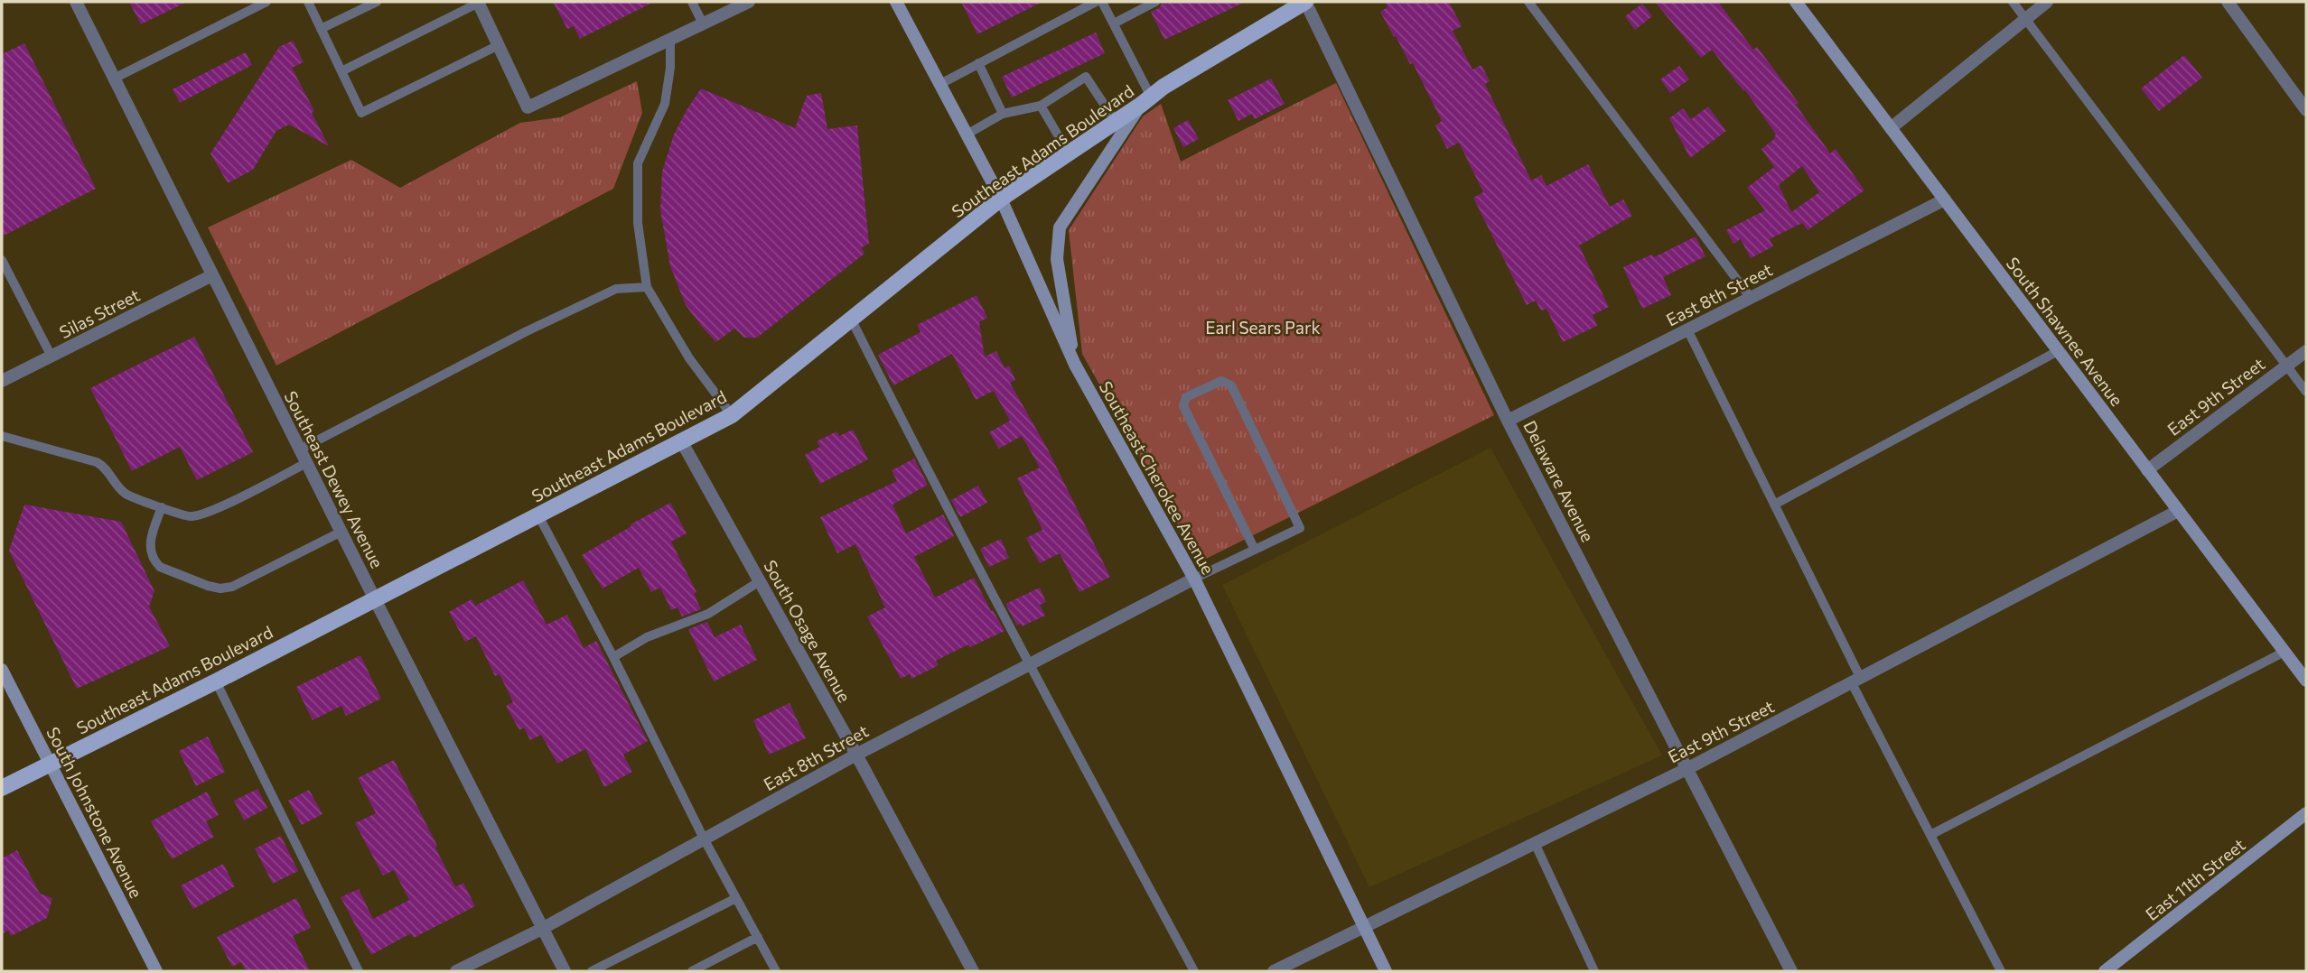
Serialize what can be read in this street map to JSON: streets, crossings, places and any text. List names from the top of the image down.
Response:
{
  "streets": {
    "main road": ["Southeast Adams Boulevard"],
    "street": [
      "East 8th Street",
      "Silas Street",
      "South Shawnee Avenue",
      "East 9th Street",
      "Southeast Cherokee Avenue",
      "Southeast Dewey Avenue",
      "Delaware Avenue",
      "South Osage Avenue",
      "South Johnstone Avenue",
      "East 11th Street"
    ]
  },
  "crossings": [
    ["Southeast Adams Boulevard", "Southeast Cherokee Avenue"],
    ["Southeast Adams Boulevard", "Southeast Dewey Avenue"],
    ["Southeast Adams Boulevard", "Delaware Avenue"],
    ["Southeast Adams Boulevard", "South Osage Avenue"],
    ["Southeast Adams Boulevard", "South Johnstone Avenue"],
    ["East 8th Street", "South Shawnee Avenue"],
    ["East 8th Street", "Southeast Cherokee Avenue"],
    ["East 8th Street", "Southeast Dewey Avenue"],
    ["East 8th Street", "Delaware Avenue"],
    ["East 8th Street", "South Osage Avenue"],
    ["Silas Street", "Southeast Dewey Avenue"],
    ["South Shawnee Avenue", "East 9th Street"],
    ["East 9th Street", "Southeast Cherokee Avenue"],
    ["East 9th Street", "Delaware Avenue"]
  ],
  "parks": ["Earl Sears Park"]
}
